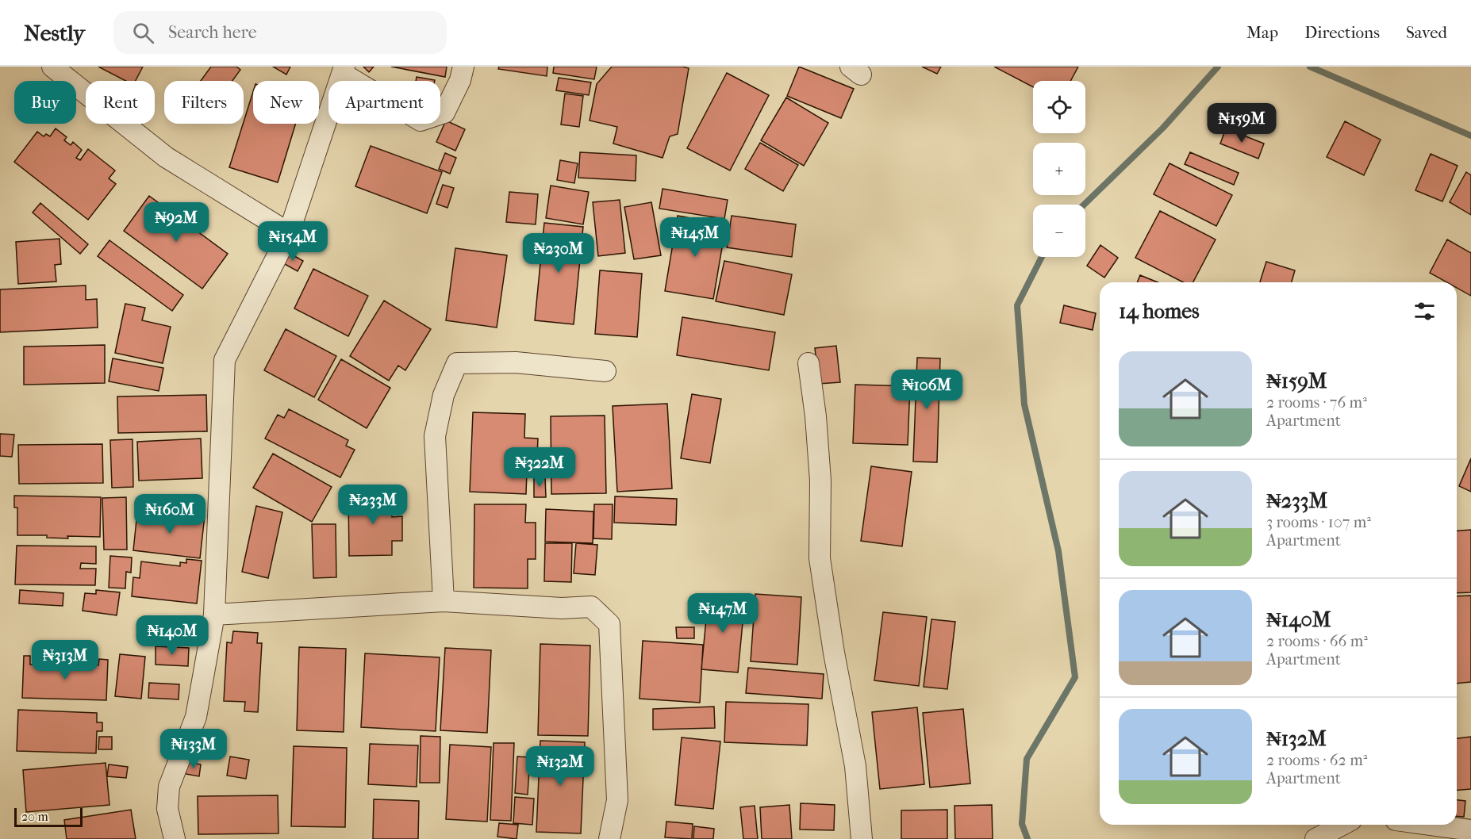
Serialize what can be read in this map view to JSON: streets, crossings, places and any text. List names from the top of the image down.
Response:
{
  "scale_bar": "20 m",
  "page": {
    "header": "Nestly",
    "search": "Search here",
    "nav": ["Map", "Directions", "Saved"],
    "map_buttons": ["+", "−"],
    "chip": [
      "Buy",
      "Rent",
      "Filters",
      "New",
      "Apartment"
    ],
    "price": [
      "₦159M",
      "₦92M",
      "₦145M",
      "₦154M",
      "₦230M",
      "₦106M",
      "₦322M",
      "₦233M",
      "₦160M",
      "₦147M",
      "₦140M",
      "₦313M",
      "₦133M",
      "₦132M"
    ],
    "heading": "14 homes",
    "list": [
      {
        "name": "₦159M",
        "note": "2 rooms · 76 m² · Apartment"
      },
      {
        "name": "₦233M",
        "note": "3 rooms · 107 m² · Apartment"
      },
      {
        "name": "₦140M",
        "note": "2 rooms · 66 m² · Apartment"
      },
      {
        "name": "₦132M",
        "note": "2 rooms · 62 m² · Apartment"
      }
    ],
    "scale": "20 m"
  }
}
